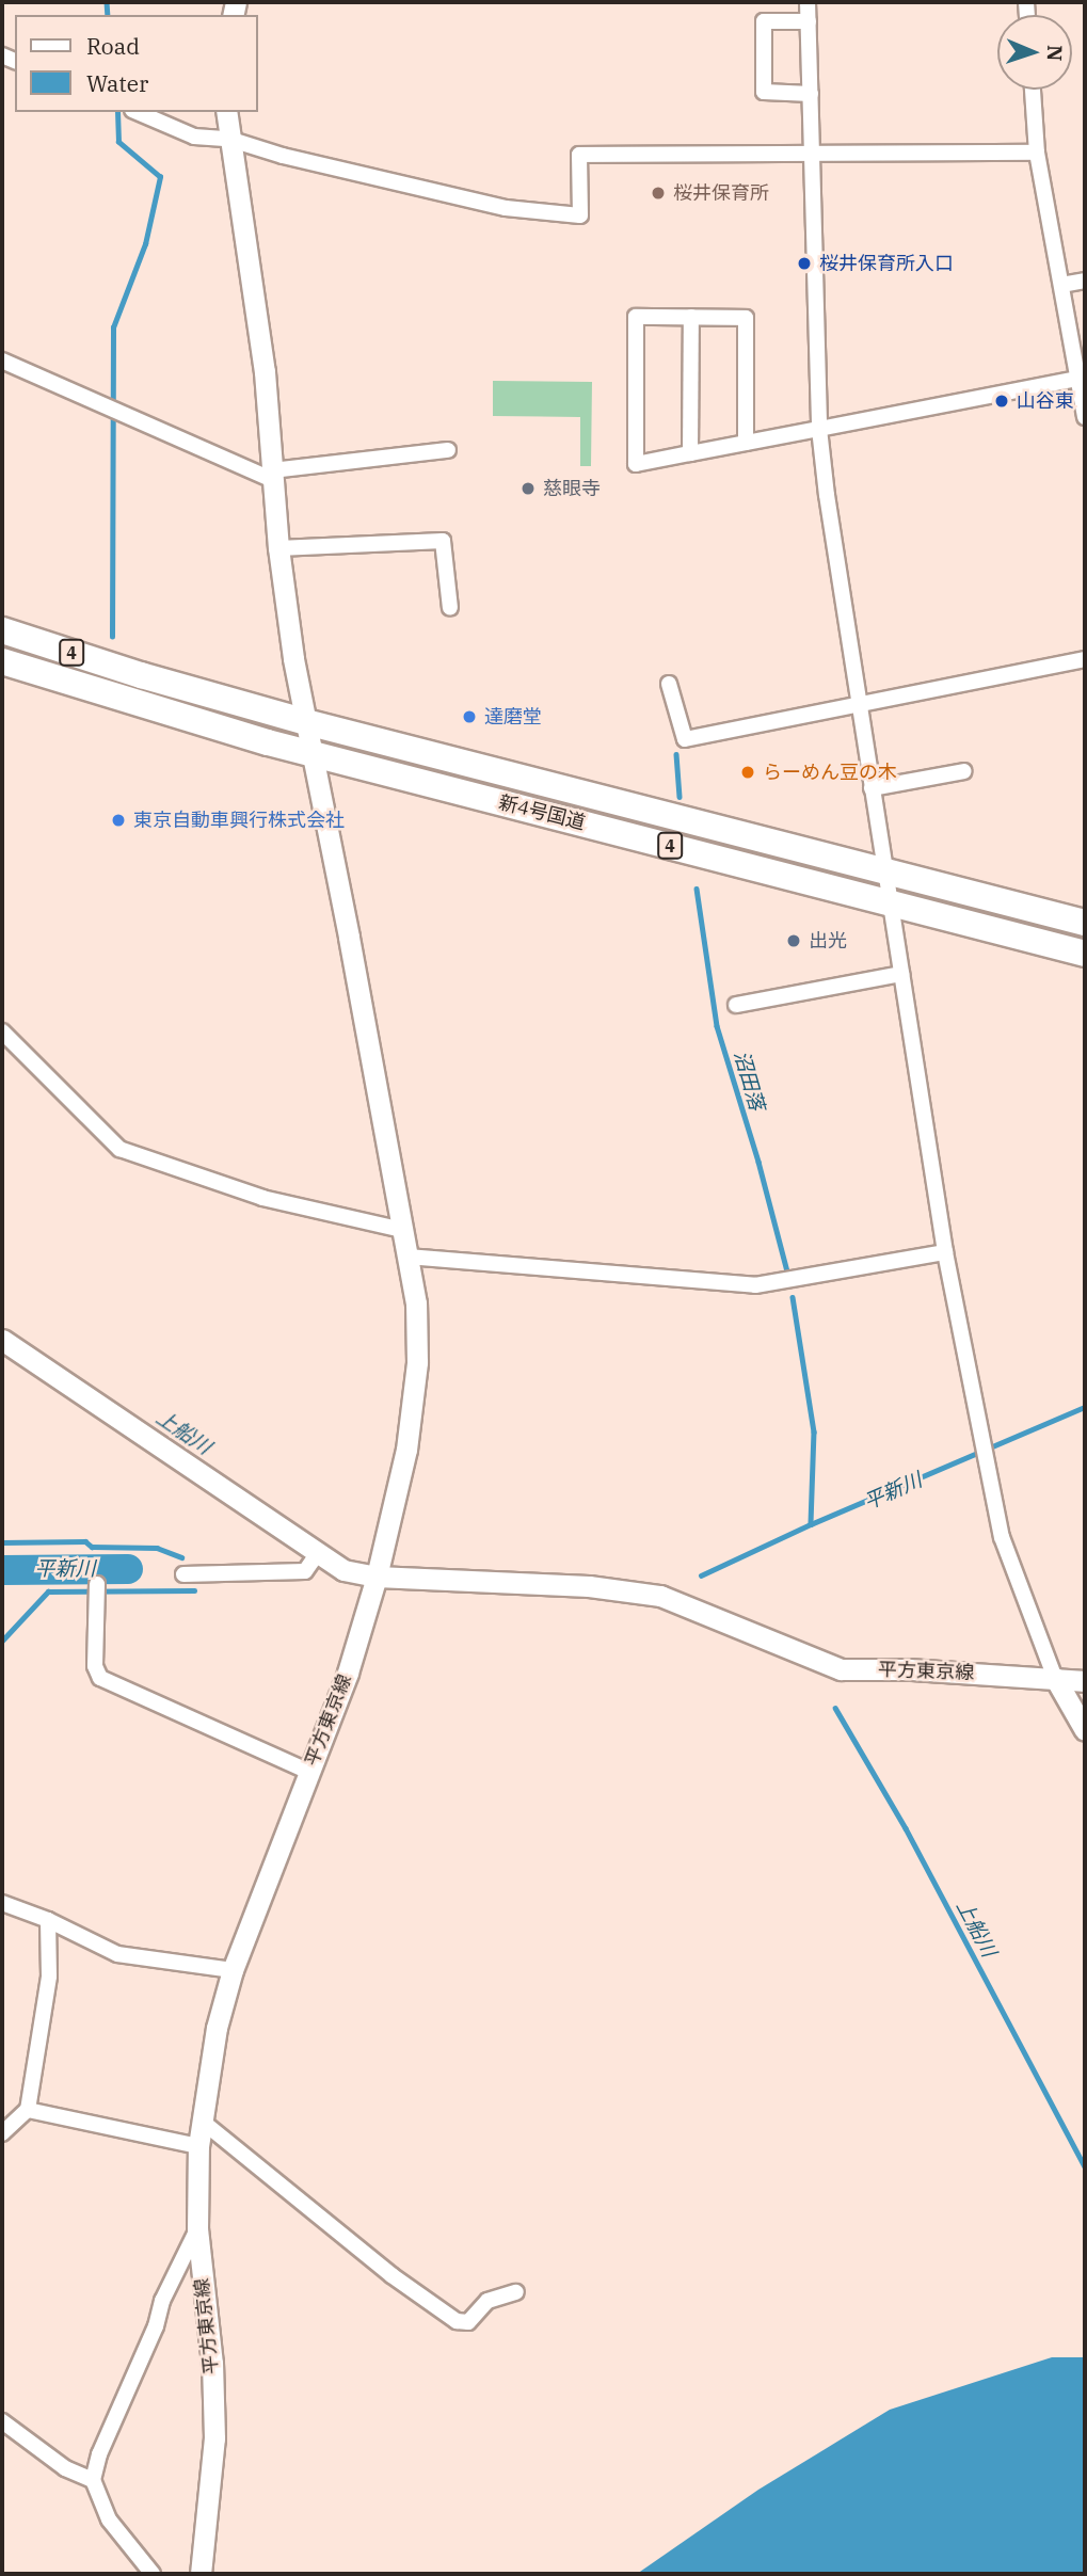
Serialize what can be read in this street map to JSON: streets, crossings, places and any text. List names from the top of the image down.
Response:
{
  "streets": {
    "highway": ["4", "新4号国道"],
    "street": ["平方東京線"]
  },
  "water": ["沼田落", "上船川", "平新川"],
  "places": [
    "桜井保育所",
    "桜井保育所入口",
    "山谷東",
    "慈眼寺",
    "達磨堂",
    "らーめん豆の木",
    "東京自動車興行株式会社",
    "出光"
  ],
  "legend": ["Road", "Water"],
  "north": "right"
}
